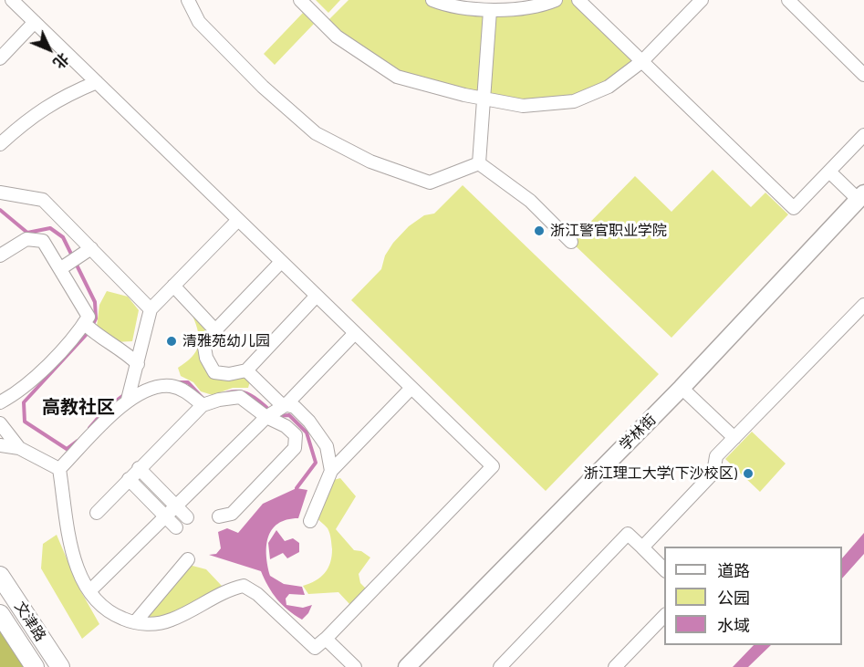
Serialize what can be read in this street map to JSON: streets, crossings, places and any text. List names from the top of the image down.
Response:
{
  "streets": {
    "main road": ["学林街", "文津路"]
  },
  "districts": ["高教社区"],
  "places": ["浙江警官职业学院", "清雅苑幼儿园", "浙江理工大学(下沙校区)"],
  "legend": ["道路", "公园", "水域"],
  "north": "bottom right"
}
